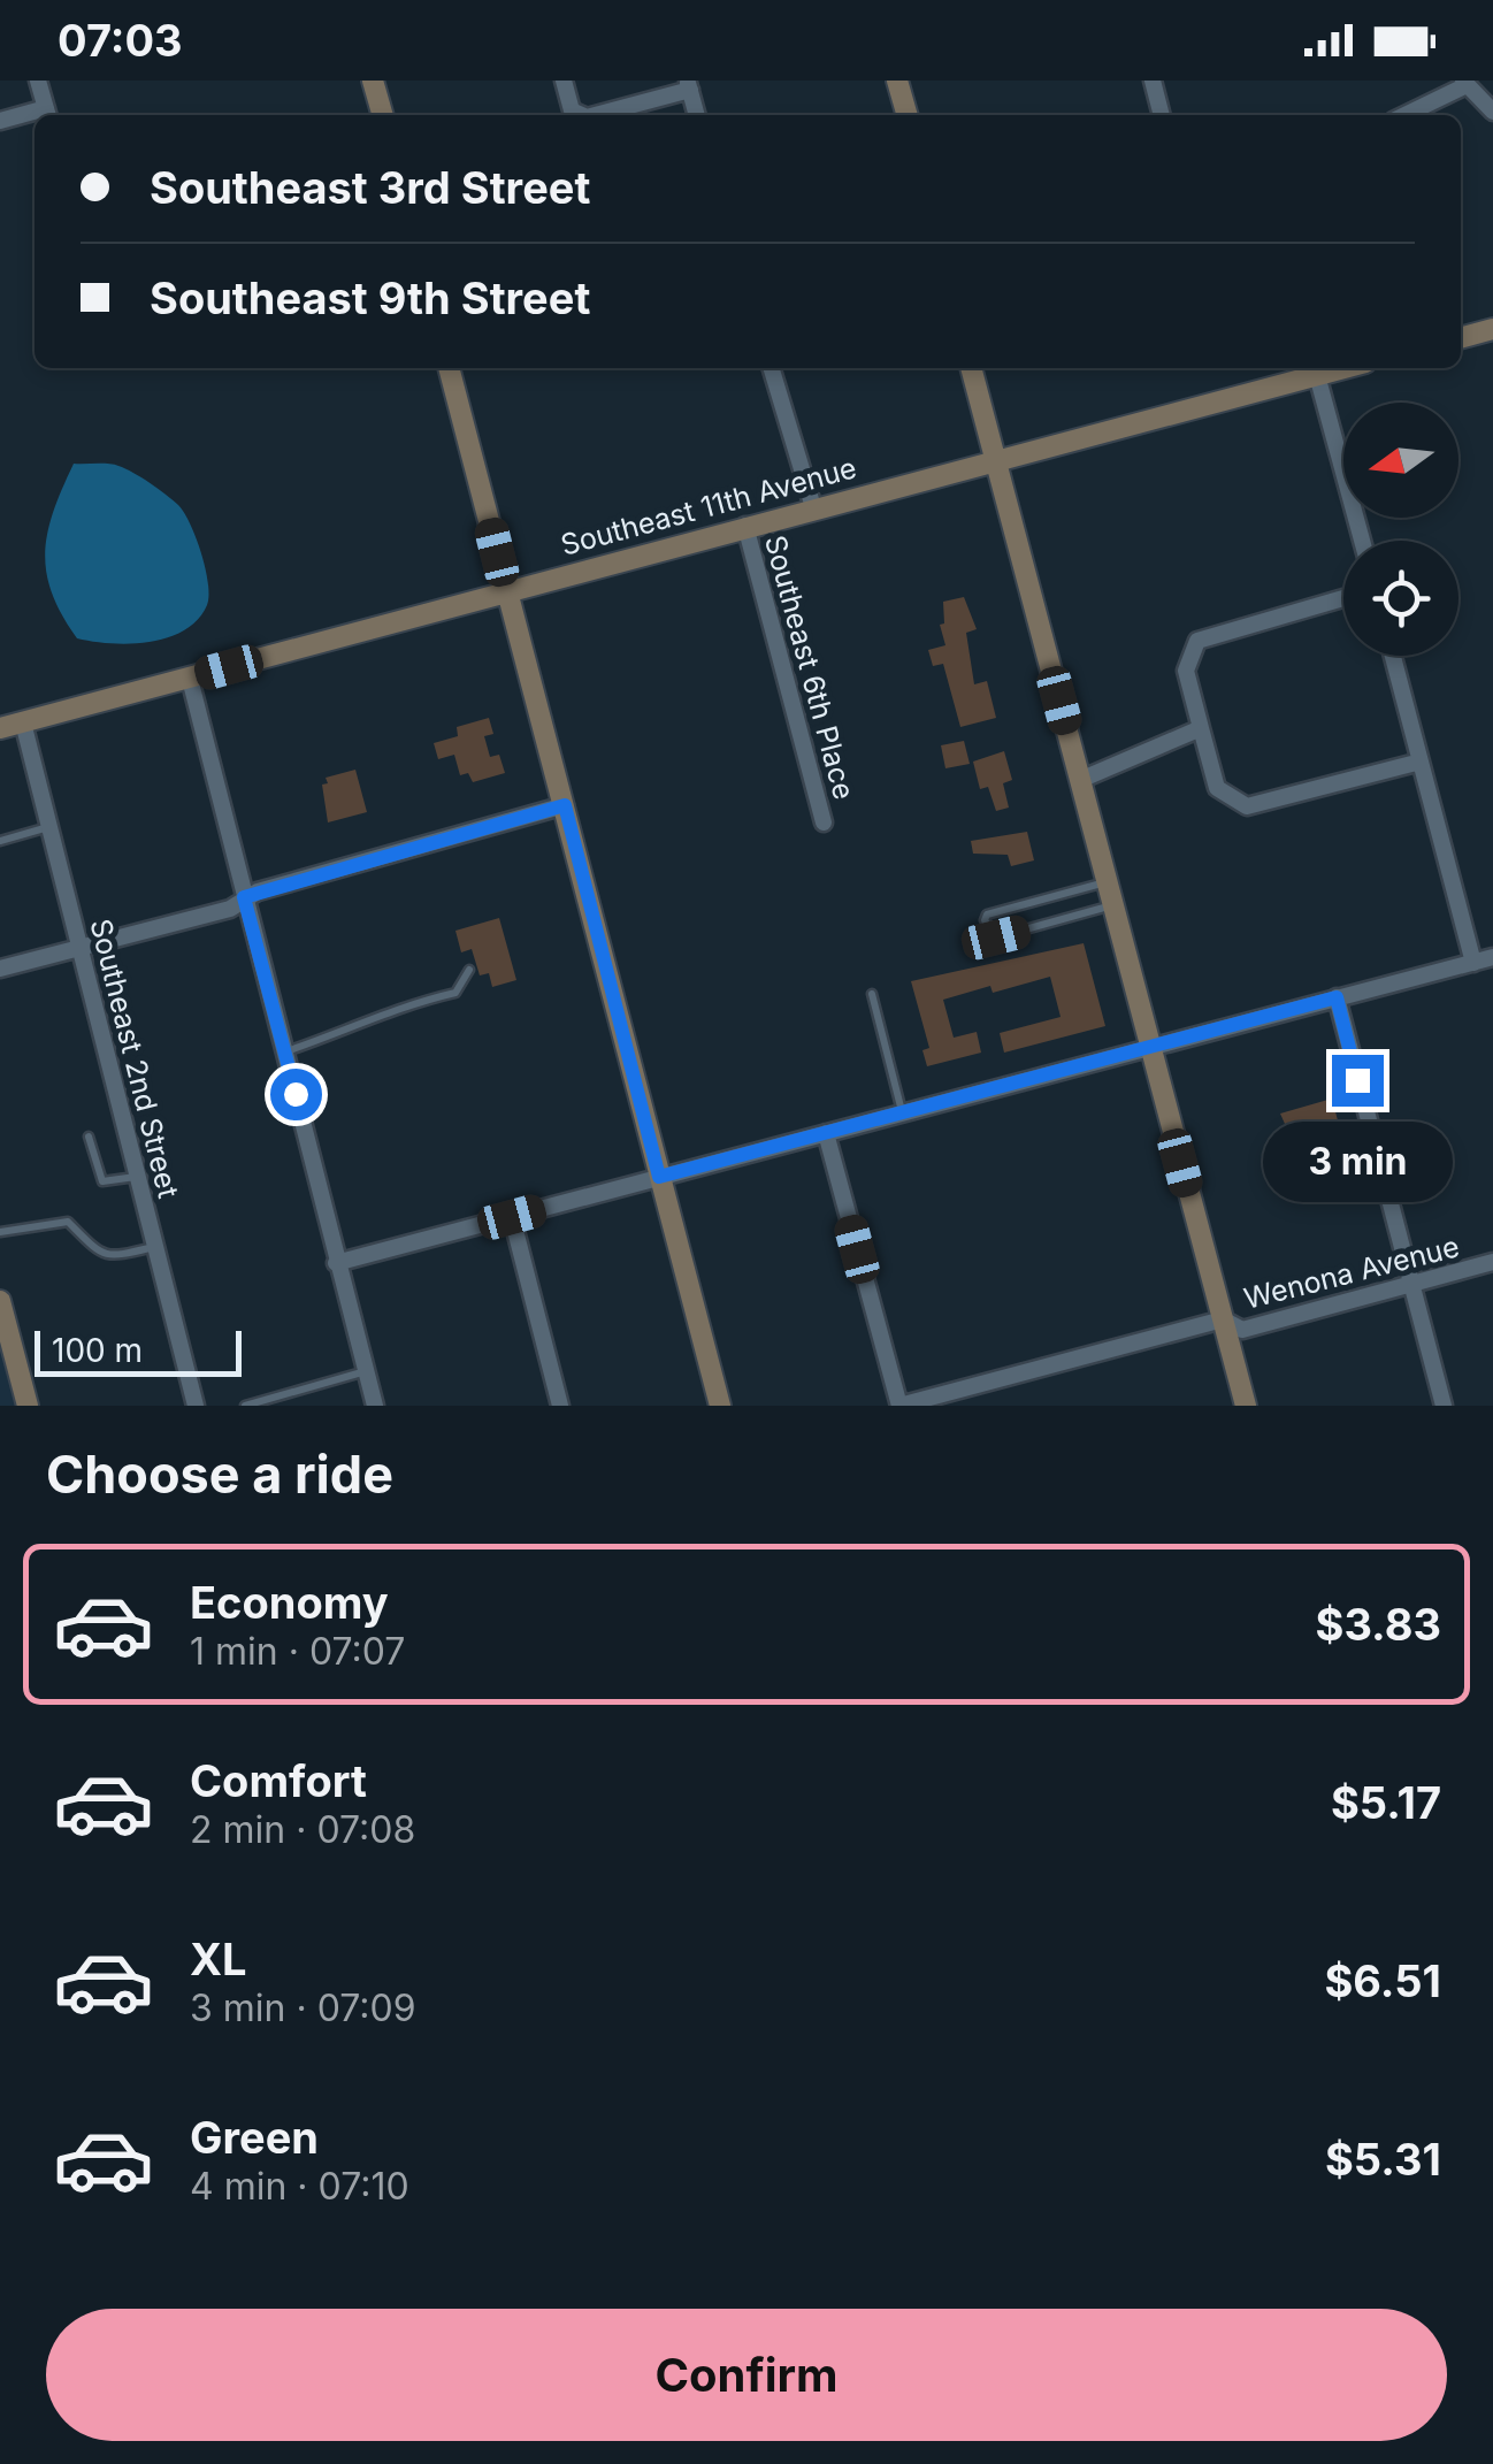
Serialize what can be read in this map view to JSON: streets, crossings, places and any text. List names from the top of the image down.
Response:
{
  "streets": {
    "street": [
      "Southeast 11th Avenue",
      "Southeast 6th Place",
      "Southeast 2nd Street",
      "Wenona Avenue"
    ]
  },
  "crossings": [
    ["Southeast 11th Avenue", "Southeast 6th Place"],
    ["Southeast 11th Avenue", "Southeast 2nd Street"]
  ],
  "scale_bar": "100 m",
  "north": "left",
  "page": {
    "status": "07:03",
    "banner": ["Southeast 3rd Street", "Southeast 9th Street"],
    "bubble": "3 min",
    "scale": "100 m",
    "heading": "Choose a ride",
    "list": [
      {
        "name": "Economy",
        "note": "1 min · 07:07",
        "value": "$3.83"
      },
      {
        "name": "Comfort",
        "note": "2 min · 07:08",
        "value": "$5.17"
      },
      {
        "name": "XL",
        "note": "3 min · 07:09",
        "value": "$6.51"
      },
      {
        "name": "Green",
        "note": "4 min · 07:10",
        "value": "$5.31"
      }
    ],
    "buttons": "Confirm"
  }
}
